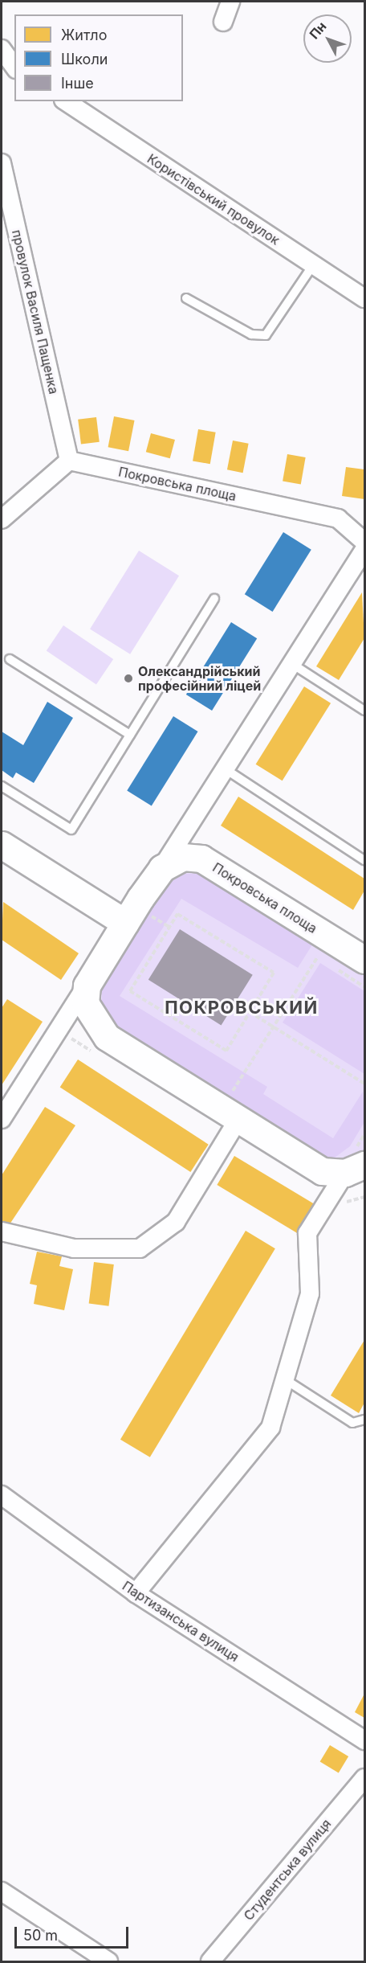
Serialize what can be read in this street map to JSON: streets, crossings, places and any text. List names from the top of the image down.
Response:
{
  "streets": {
    "highway": ["Покровська площа"],
    "street": [
      "Користівський провулок",
      "провулок Василя Пащенка",
      "Партизанська вулиця",
      "Студентська вулиця"
    ]
  },
  "crossings": [
    ["провулок Василя Пащенка", "Покровська площа"]
  ],
  "districts": ["ПОКРОВСЬКИЙ"],
  "places": ["Олександрійський професійний ліцей"],
  "legend": ["Житло", "Школи", "Інше"],
  "scale_bar": "50 m",
  "north": "top left"
}
